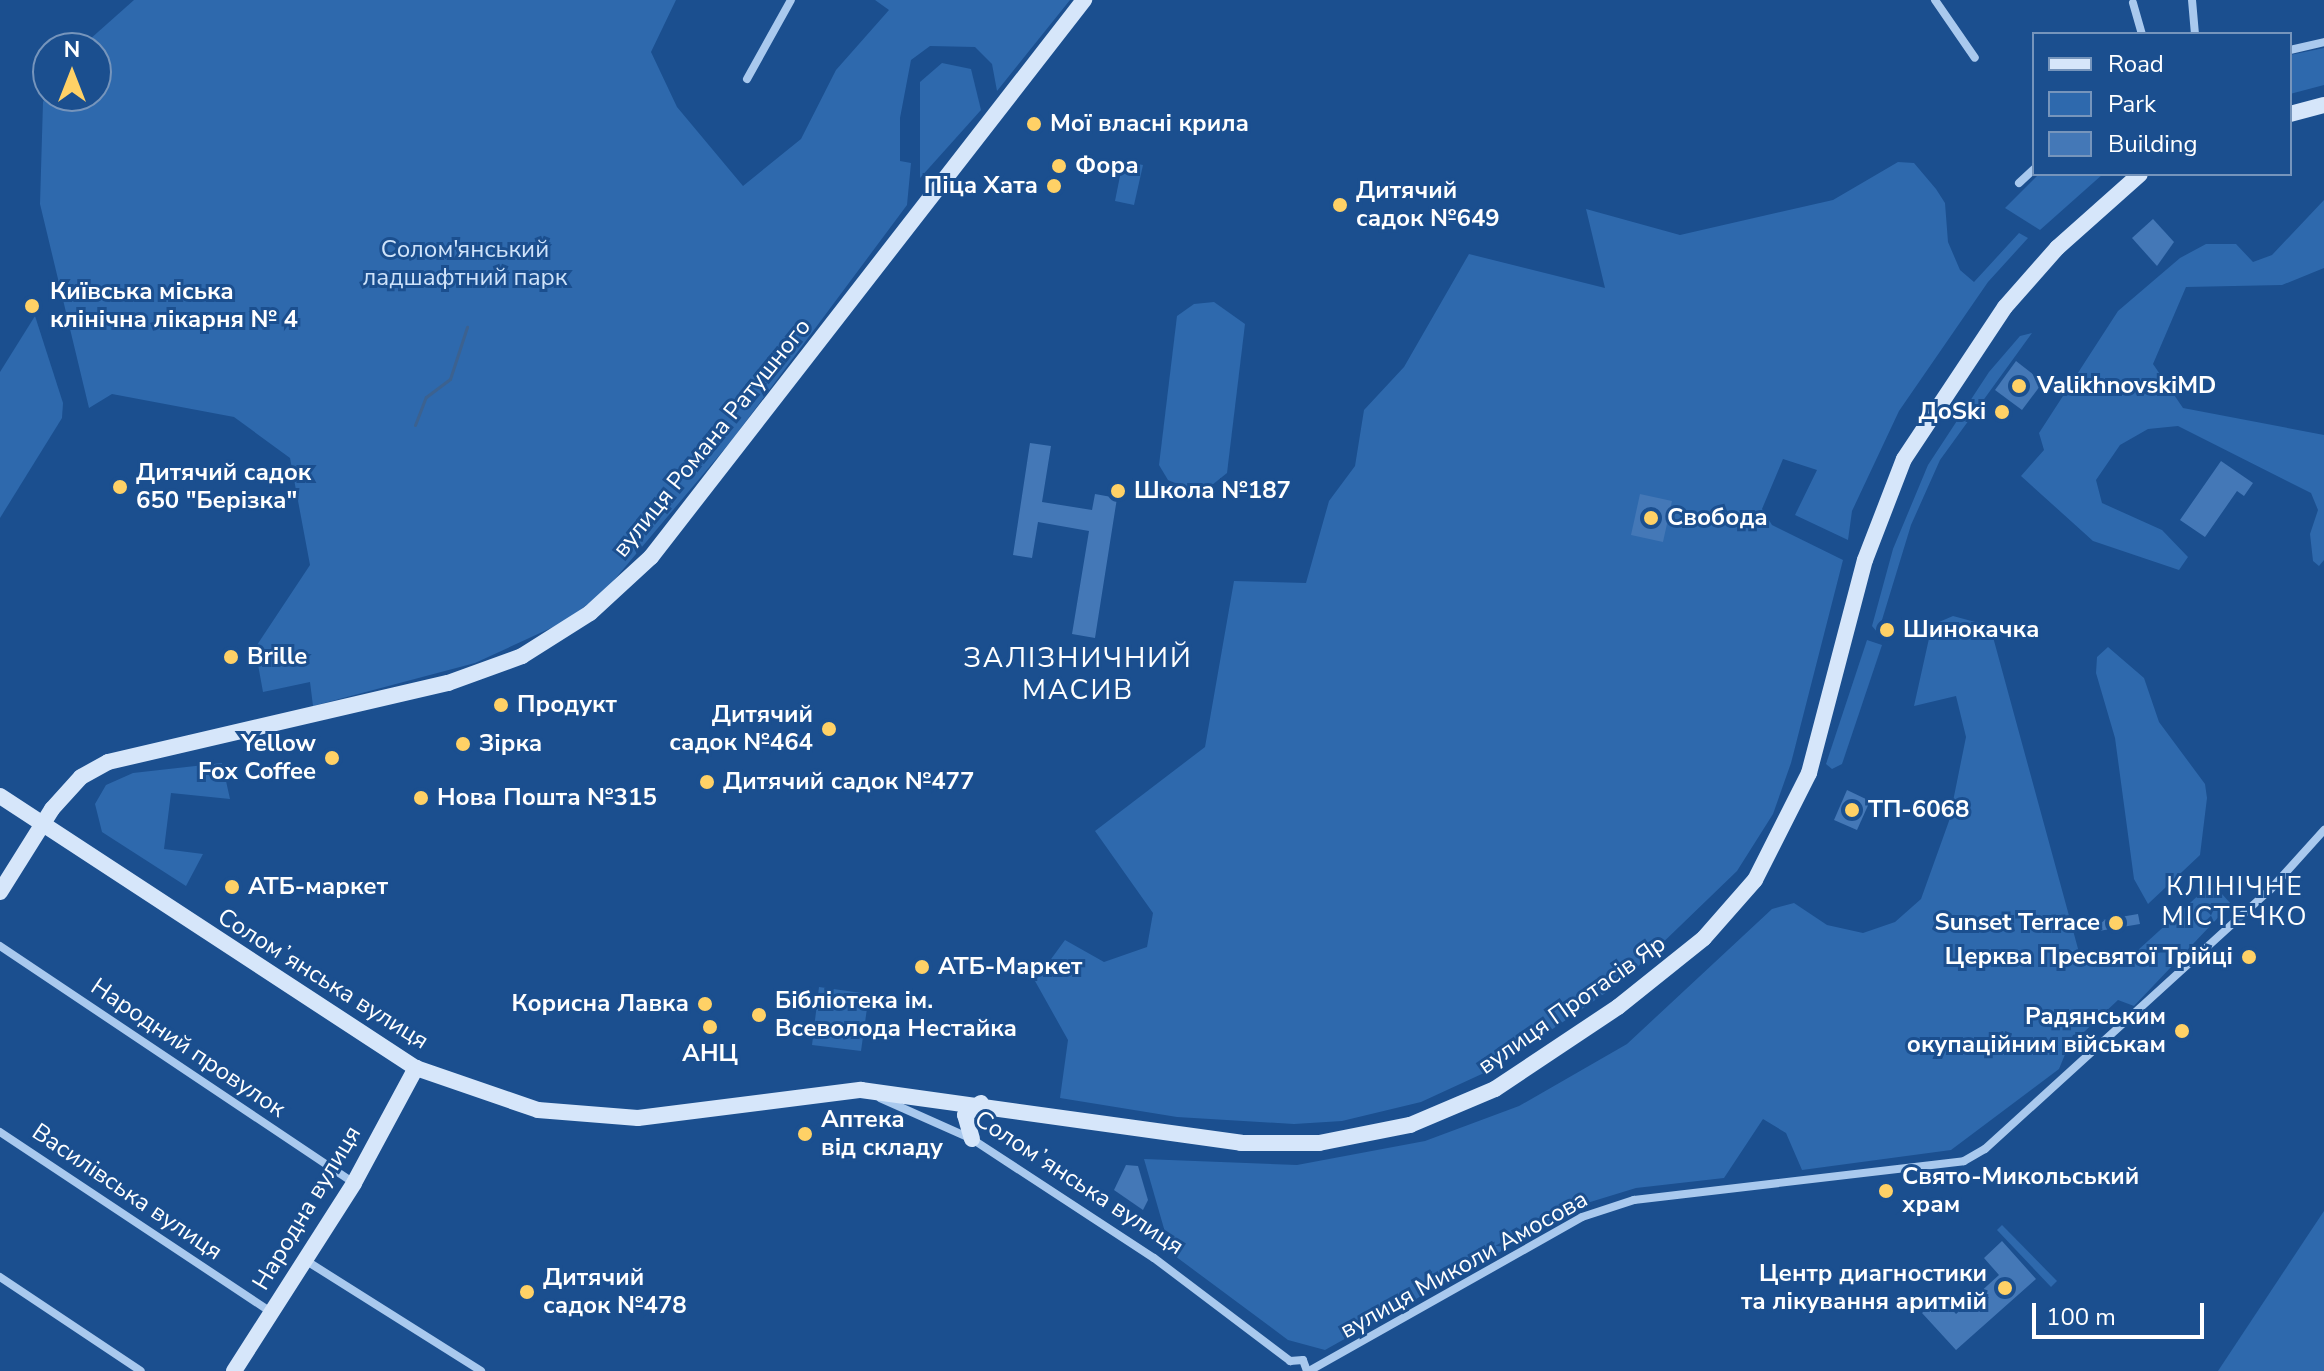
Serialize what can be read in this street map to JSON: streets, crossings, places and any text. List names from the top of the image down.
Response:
{
  "streets": {
    "main road": [
      "вулиця Романа Ратушного",
      "Соломʼянська вулиця",
      "вулиця Протасів Яр",
      "Народна вулиця"
    ],
    "street": ["Народний провулок", "Василівська вулиця", "вулиця Миколи Амосова"]
  },
  "crossings": [
    ["вулиця Романа Ратушного", "Соломʼянська вулиця"],
    ["Соломʼянська вулиця", "вулиця Протасів Яр"],
    ["Соломʼянська вулиця", "Народна вулиця"],
    ["Соломʼянська вулиця", "вулиця Миколи Амосова"],
    ["Народний провулок", "Народна вулиця"],
    ["Василівська вулиця", "Народна вулиця"]
  ],
  "districts": ["ЗАЛІЗНИЧНИЙ МАСИВ", "КЛІНІЧНЕ МІСТЕЧКО"],
  "parks": ["Солом'янський ладшафтний парк"],
  "places": [
    "Мої власні крила",
    "Фора",
    "Піца Хата",
    "Дитячий садок №649",
    "Київська міська клінічна лікарня № 4",
    "ValikhnovskiMD",
    "ДоSki",
    "Дитячий садок 650 \"Берізка\"",
    "Школа №187",
    "Свобода",
    "Шинокачка",
    "Brille",
    "Продукт",
    "Дитячий садок №464",
    "Зірка",
    "Yellow Fox Coffee",
    "Дитячий садок №477",
    "Нова Пошта №315",
    "ТП-6068",
    "АТБ-маркет",
    "Sunset Terrace",
    "Церква Пресвятої Трійці",
    "АТБ-Маркет",
    "Корисна Лавка",
    "Бібліотека ім. Всеволода Нестайка",
    "АНЦ",
    "Радянським окупаційним військам",
    "Аптека від складу",
    "Свято-Микольський храм",
    "Центр диагностики та лікування аритмій",
    "Дитячий садок №478"
  ],
  "legend": ["Road", "Park", "Building"],
  "scale_bar": "100 m",
  "north": "top"
}
